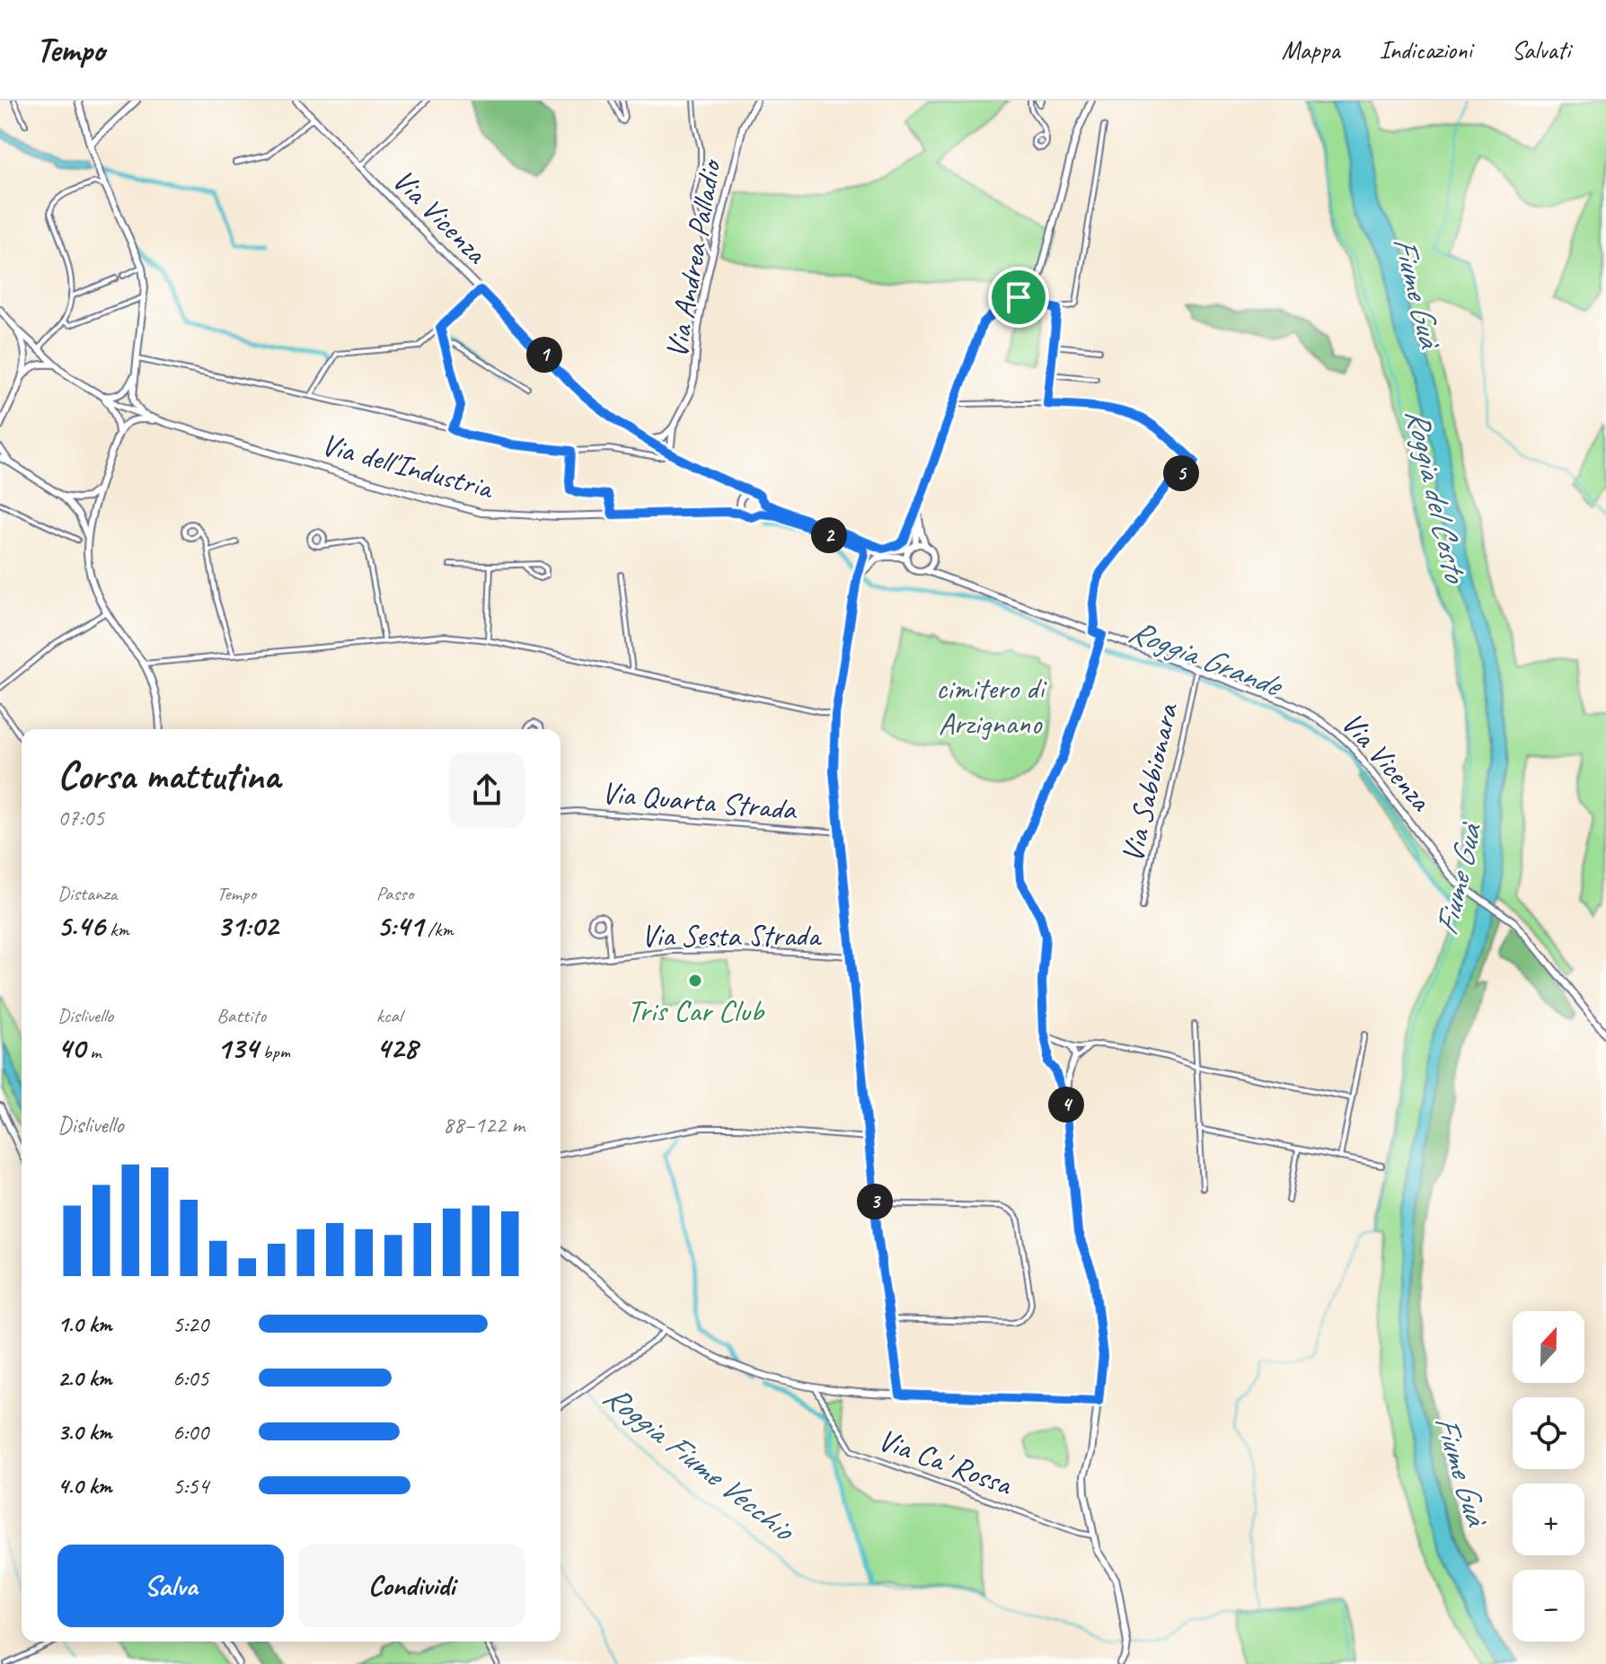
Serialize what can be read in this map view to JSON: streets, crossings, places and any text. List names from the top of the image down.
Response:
{
  "streets": {
    "street": [
      "Via Vicenza",
      "Via Andrea Palladio",
      "Via dell'Industria",
      "Via Sabbionara",
      "Via Quarta Strada",
      "Via Sesta Strada",
      "Via Ca' Rossa"
    ]
  },
  "crossings": [
    ["Via Vicenza", "Via dell'Industria"],
    ["Via Vicenza", "Via Sabbionara"]
  ],
  "water": [
    "Fiume Guà",
    "Roggia del Costo",
    "Roggia Grande",
    "Roggia Fiume Vecchio"
  ],
  "parks": ["cimitero di Arzignano"],
  "places": ["Tris Car Club"],
  "north": "top",
  "page": {
    "header": "Tempo",
    "nav": ["Mappa", "Indicazioni", "Salvati"],
    "pins": [
      "1",
      "5",
      "2",
      "4",
      "3"
    ],
    "heading": ["Corsa mattutina", "07:05"],
    "stats": [
      ["Distanza", "5.46 km"],
      ["Tempo", "31:02"],
      ["Passo", "5:41 /km"],
      ["Dislivello", "40 m"],
      ["Battito", "134 bpm"],
      ["kcal", "428"]
    ],
    "chart": ["Dislivello", "88–122 m"],
    "list": [
      {
        "name": "1.0 km",
        "note": "5:20"
      },
      {
        "name": "2.0 km",
        "note": "6:05"
      },
      {
        "name": "3.0 km",
        "note": "6:00"
      },
      {
        "name": "4.0 km",
        "note": "5:54"
      }
    ],
    "map_buttons": ["+", "−"],
    "buttons": ["Salva", "Condividi"]
  }
}
